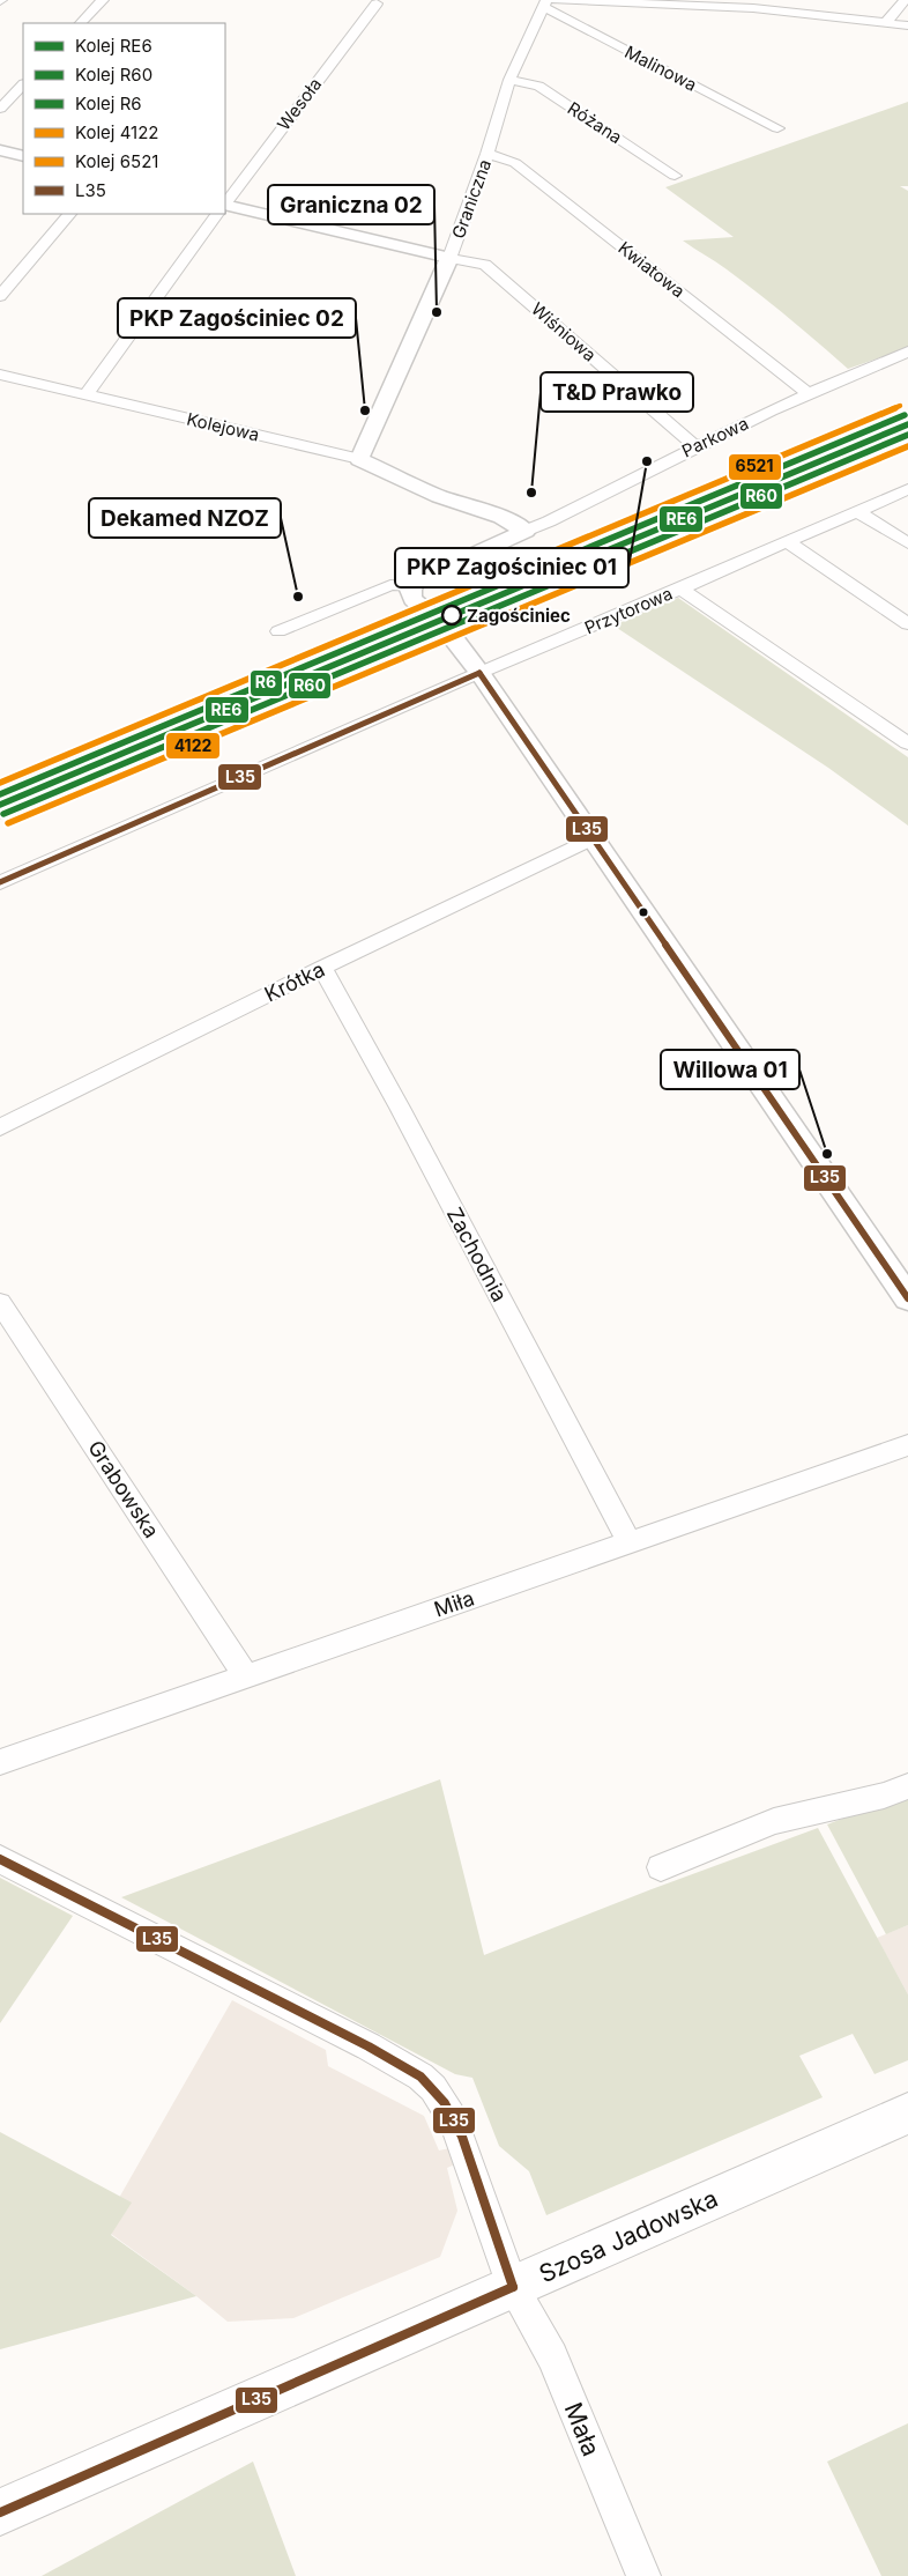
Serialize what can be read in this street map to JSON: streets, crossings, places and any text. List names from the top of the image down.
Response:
{
  "streets": {
    "main road": ["Szosa Jadowska"],
    "street": [
      "Malinowa",
      "Wesoła",
      "Różana",
      "Graniczna",
      "Kwiatowa",
      "Wiśniowa",
      "Kolejowa",
      "Parkowa",
      "Przytorowa",
      "Krótka",
      "Zachodnia",
      "Grabowska",
      "Miła",
      "Mała"
    ]
  },
  "crossings": [
    ["Malinowa", "Graniczna"],
    ["Różana", "Graniczna"],
    ["Graniczna", "Kwiatowa"],
    ["Graniczna", "Wiśniowa"],
    ["Graniczna", "Kolejowa"],
    ["Kwiatowa", "Parkowa"],
    ["Wiśniowa", "Parkowa"],
    ["Kolejowa", "Parkowa"],
    ["Krótka", "Zachodnia"],
    ["Zachodnia", "Miła"],
    ["Grabowska", "Miła"],
    ["Szosa Jadowska", "Mała"]
  ],
  "places": [
    "Graniczna 02",
    "PKP Zagościniec 02",
    "PKP Zagościniec 01",
    "T&D Prawko",
    "Dekamed NZOZ",
    "Zagościniec",
    "Willowa 01"
  ],
  "lines": [
    "rail line 6521",
    "rail line R6",
    "rail line RE6",
    "rail line R60",
    "rail line 4122",
    "transit line L35"
  ],
  "legend": [
    "Kolej RE6",
    "Kolej R60",
    "Kolej R6",
    "Kolej 4122",
    "Kolej 6521",
    "L35"
  ]
}
